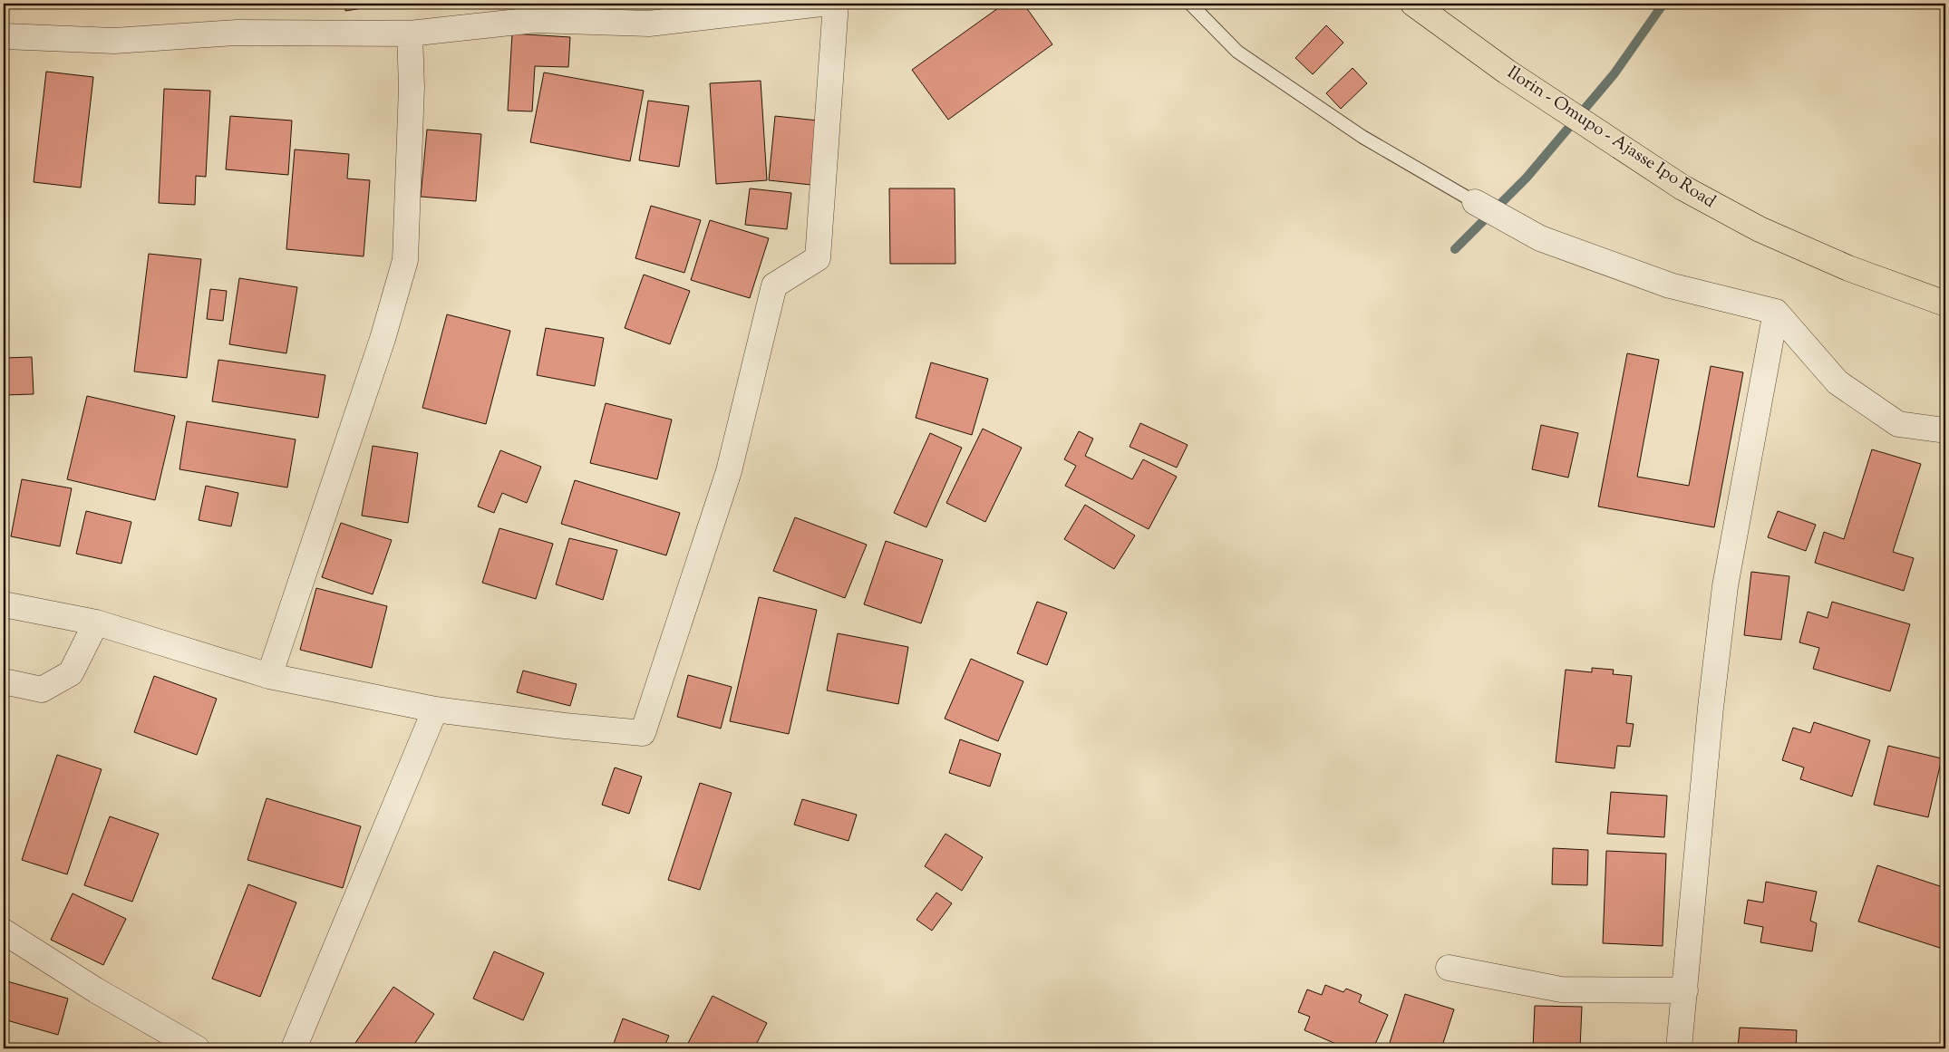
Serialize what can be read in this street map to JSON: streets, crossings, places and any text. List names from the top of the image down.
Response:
{
  "streets": {
    "highway": ["Ilorin - Omupo - Ajasse Ipo Road"]
  }
}
